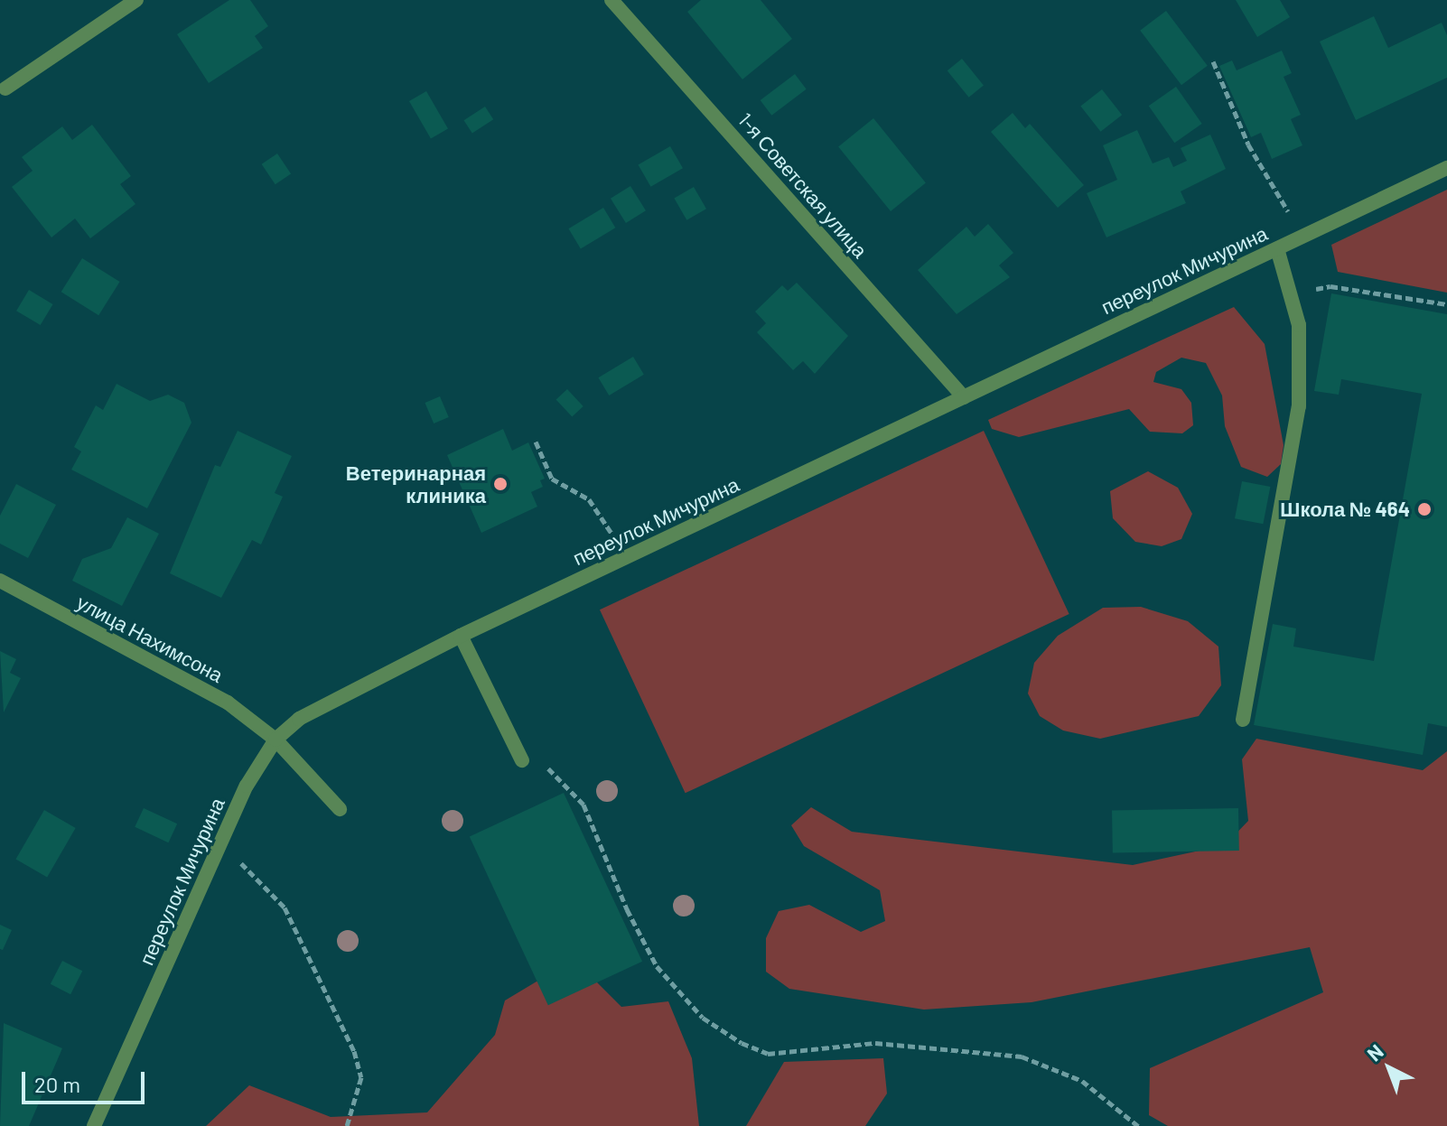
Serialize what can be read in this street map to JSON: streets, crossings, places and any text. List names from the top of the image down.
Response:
{
  "streets": {
    "street": ["1-я Советская улица", "переулок Мичурина", "улица Нахимсона"]
  },
  "crossings": [
    ["1-я Советская улица", "переулок Мичурина"],
    ["переулок Мичурина", "улица Нахимсона"]
  ],
  "places": ["Ветеринарная клиника", "Школа № 464"],
  "scale_bar": "20 m",
  "north": "top left"
}
